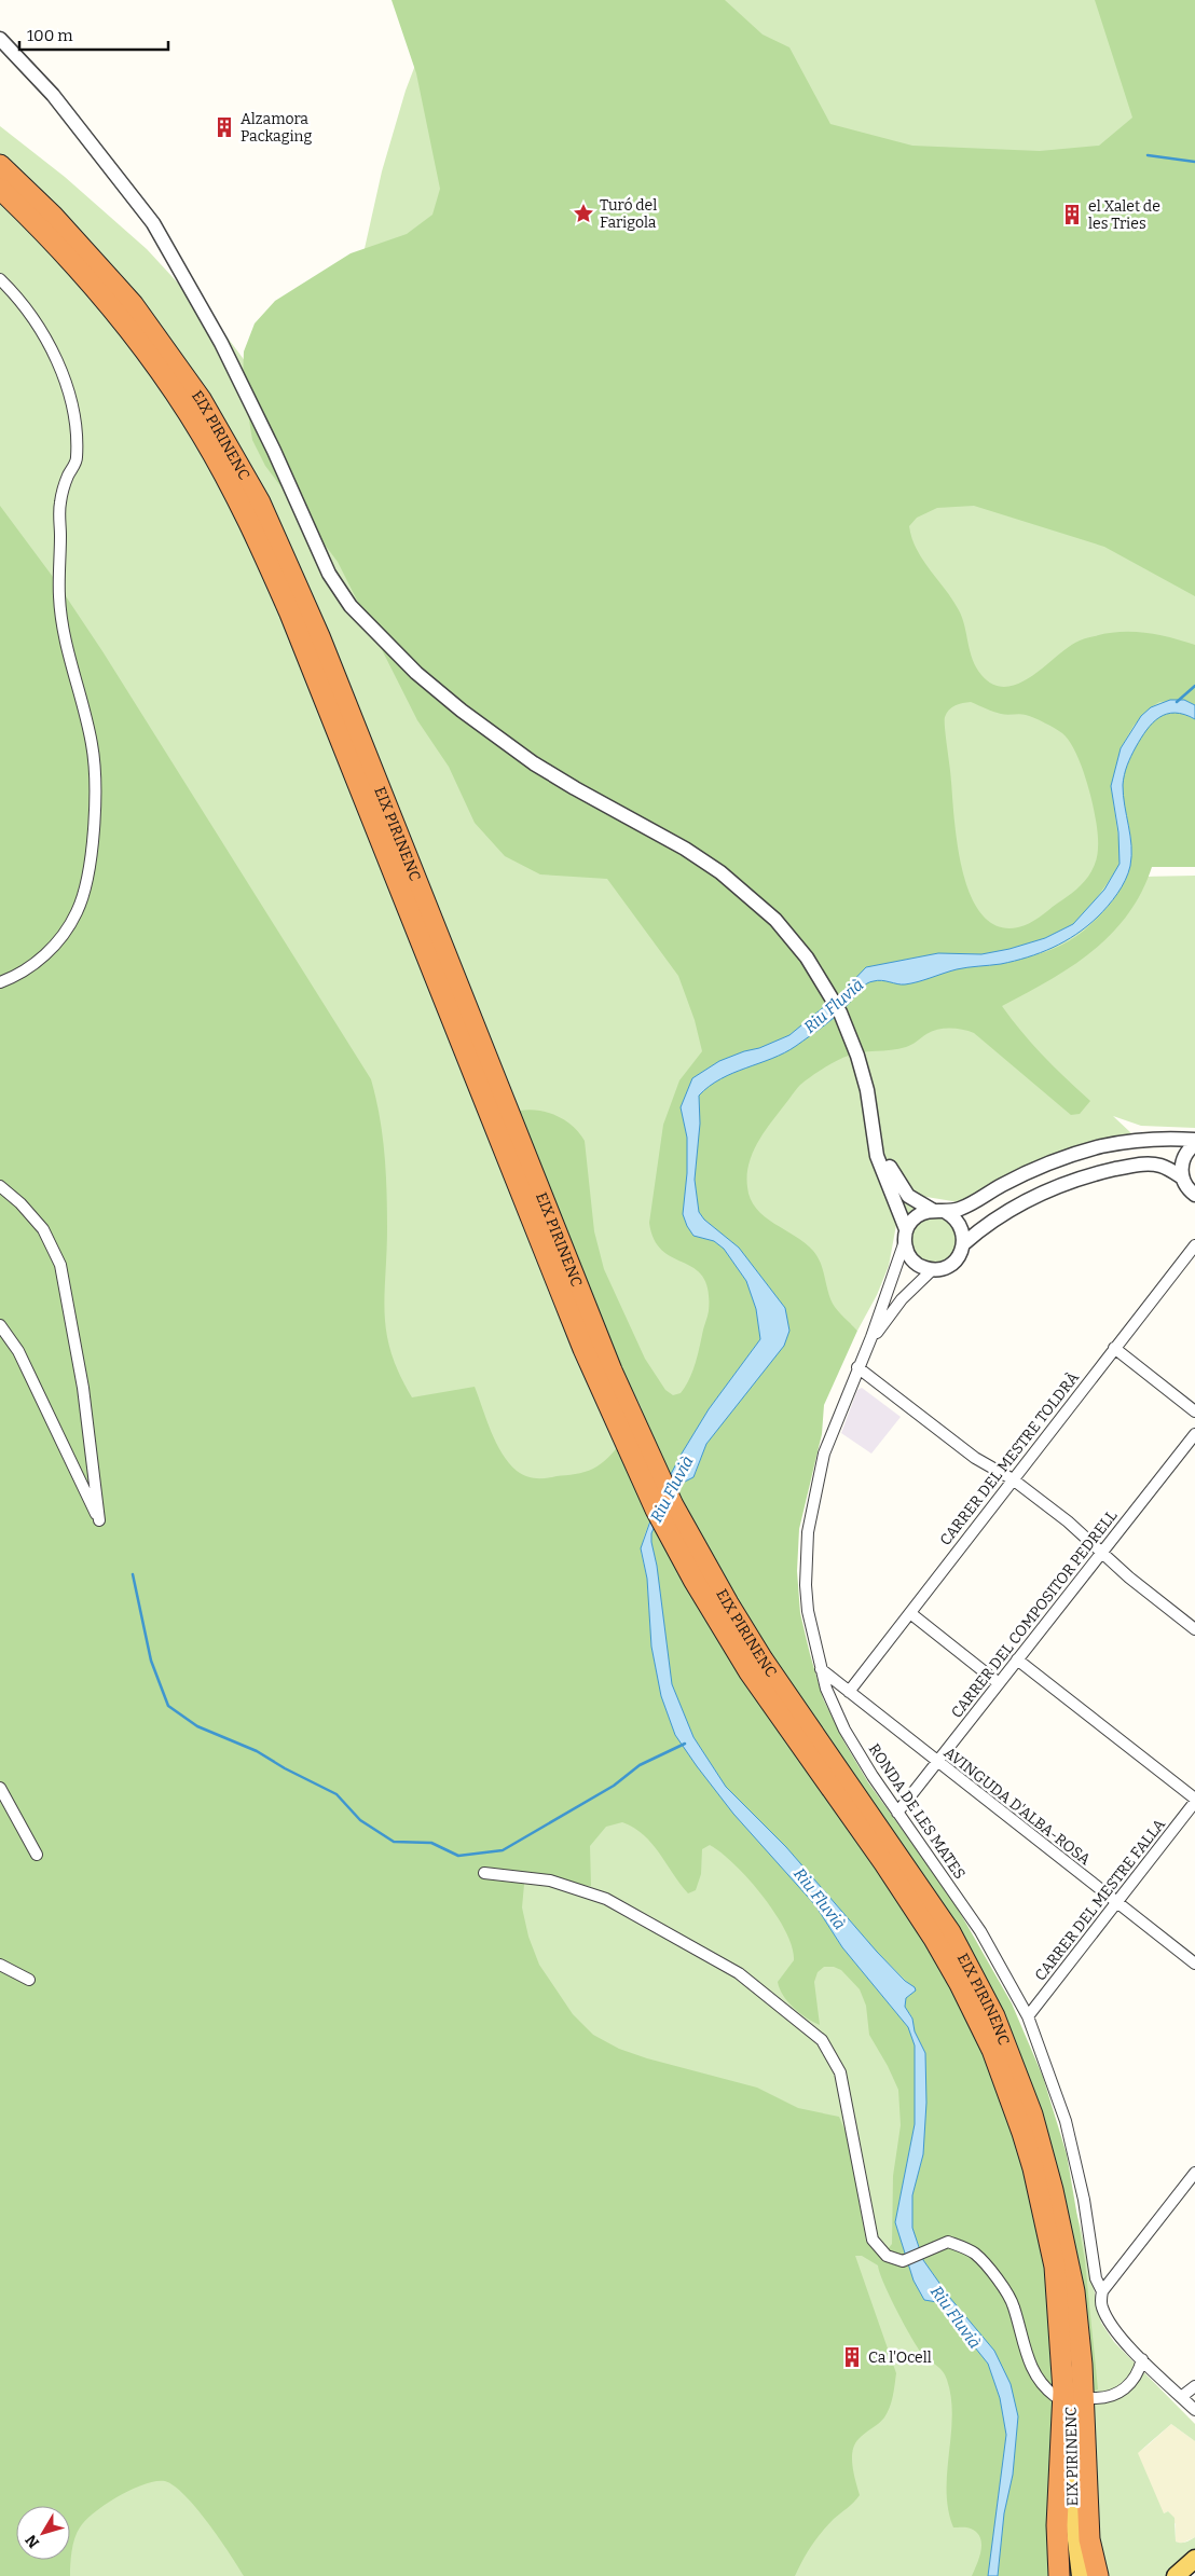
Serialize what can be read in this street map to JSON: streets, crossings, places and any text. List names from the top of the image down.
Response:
{
  "streets": {
    "highway": ["EIX PIRINENC"],
    "street": [
      "CARRER DEL MESTRE TOLDRÀ",
      "CARRER DEL COMPOSITOR PEDRELL",
      "AVINGUDA D'ALBA-ROSA",
      "RONDA DE LES MATES",
      "CARRER DEL MESTRE FALLA"
    ]
  },
  "crossings": [
    ["CARRER DEL MESTRE TOLDRÀ", "AVINGUDA D'ALBA-ROSA"],
    ["CARRER DEL COMPOSITOR PEDRELL", "AVINGUDA D'ALBA-ROSA"],
    ["CARRER DEL COMPOSITOR PEDRELL", "RONDA DE LES MATES"],
    ["AVINGUDA D'ALBA-ROSA", "RONDA DE LES MATES"],
    ["AVINGUDA D'ALBA-ROSA", "CARRER DEL MESTRE FALLA"],
    ["RONDA DE LES MATES", "CARRER DEL MESTRE FALLA"]
  ],
  "water": ["Riu Fluvià"],
  "places": {
    "building": ["Alzamora Packaging", "el Xalet de les Tries", "Ca l'Ocell"],
    "place": ["Turó del Farigola"]
  },
  "scale_bar": "100 m",
  "north": "bottom left"
}
